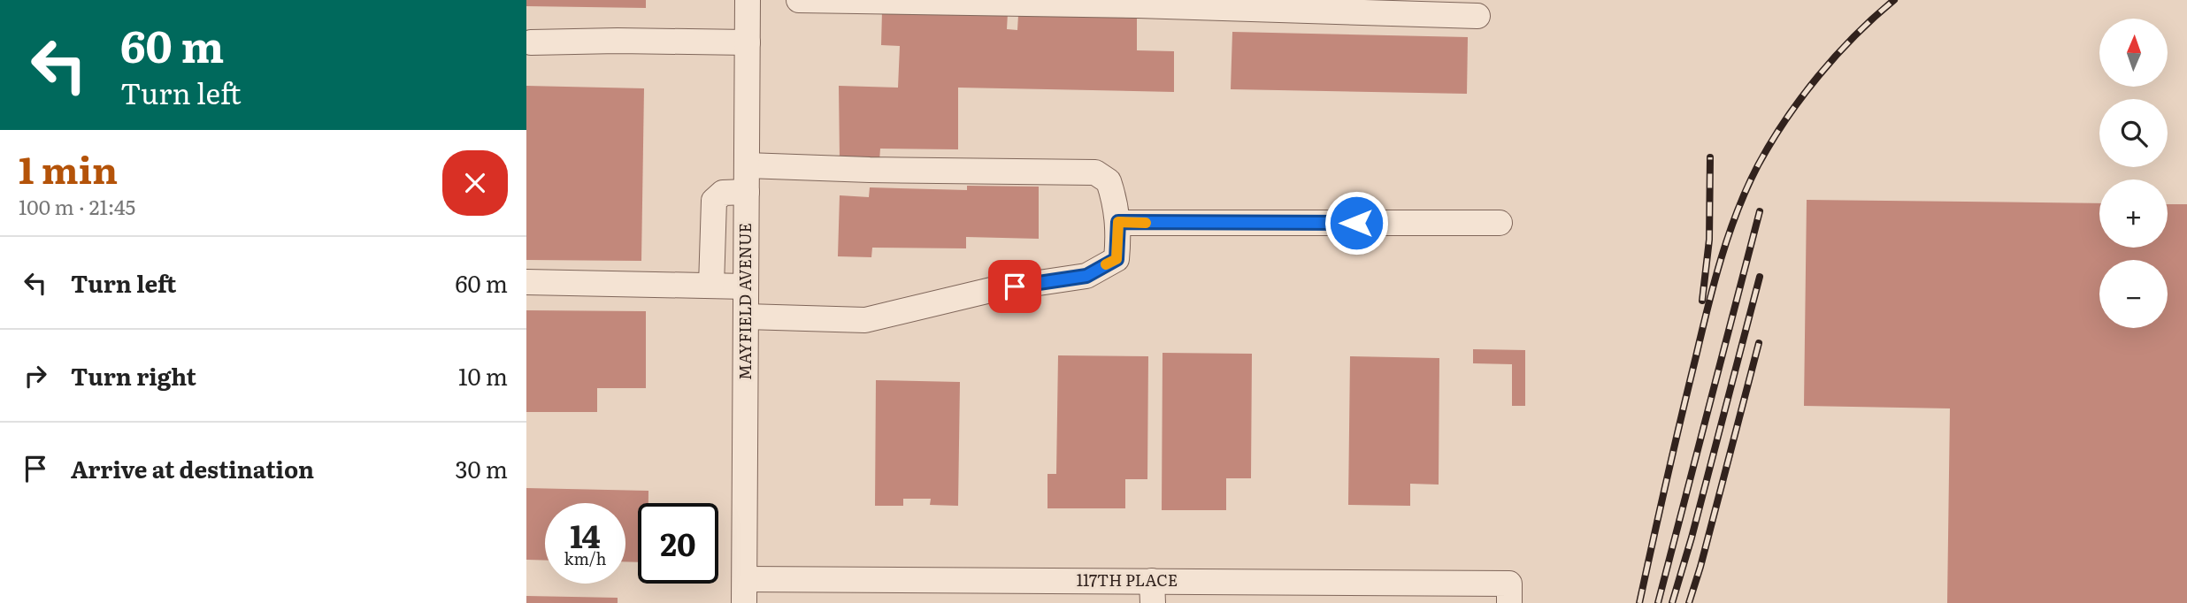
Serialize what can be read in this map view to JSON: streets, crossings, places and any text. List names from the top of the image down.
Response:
{
  "streets": {
    "street": ["MAYFIELD AVENUE", "117TH PLACE"]
  },
  "crossings": [
    ["MAYFIELD AVENUE", "117TH PLACE"]
  ],
  "north": "top",
  "page": {
    "turn": ["60 m", "Turn left"],
    "map_buttons": ["+", "−"],
    "heading": ["1 min", "100 m · 21:45"],
    "list": [
      {
        "name": "Turn left",
        "value": "60 m"
      },
      {
        "name": "Turn right",
        "value": "10 m"
      },
      {
        "name": "Arrive at destination",
        "value": "30 m"
      }
    ],
    "speed": "14 km/h",
    "limit": "20"
  }
}
